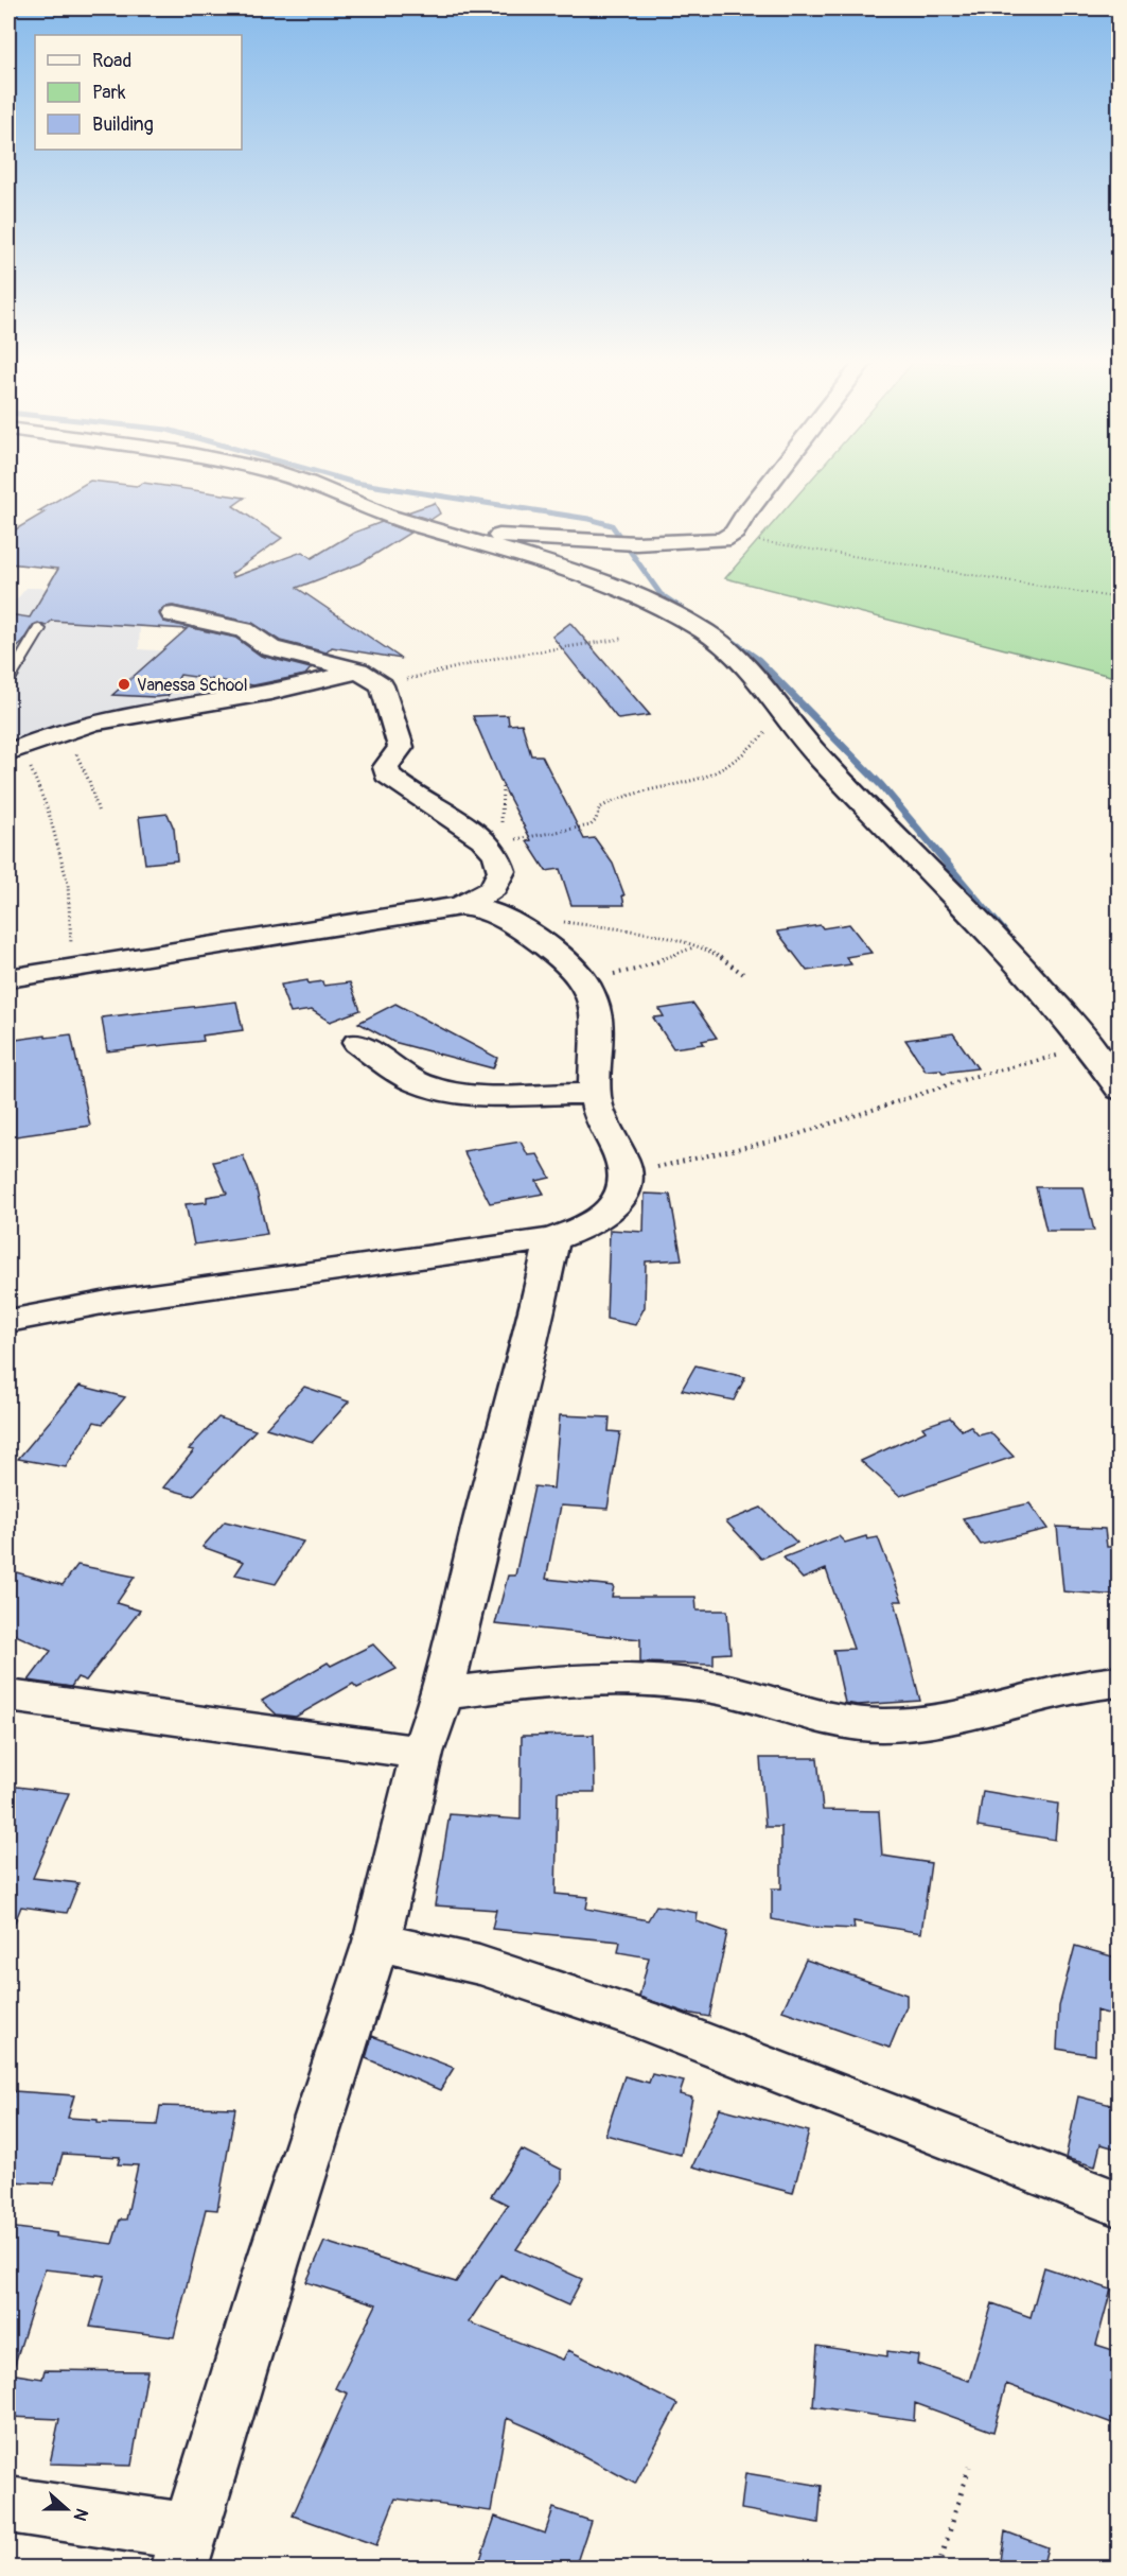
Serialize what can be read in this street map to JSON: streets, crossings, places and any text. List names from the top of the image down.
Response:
{
  "places": ["Vanessa School"],
  "legend": ["Road", "Park", "Building"],
  "north": "right"
}
